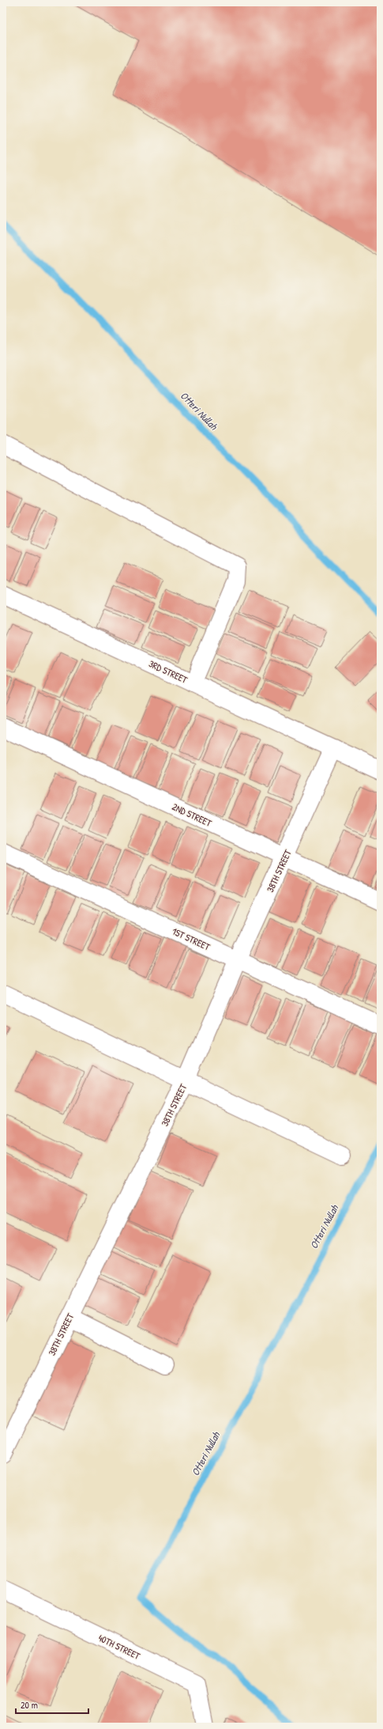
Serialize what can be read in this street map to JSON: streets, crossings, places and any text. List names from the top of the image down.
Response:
{
  "streets": {
    "street": [
      "3RD STREET",
      "2ND STREET",
      "38TH STREET",
      "1ST STREET",
      "40TH STREET"
    ]
  },
  "crossings": [
    ["3RD STREET", "38TH STREET"],
    ["2ND STREET", "38TH STREET"],
    ["38TH STREET", "1ST STREET"]
  ],
  "water": ["Otteri Nullah"],
  "scale_bar": "20 m"
}
